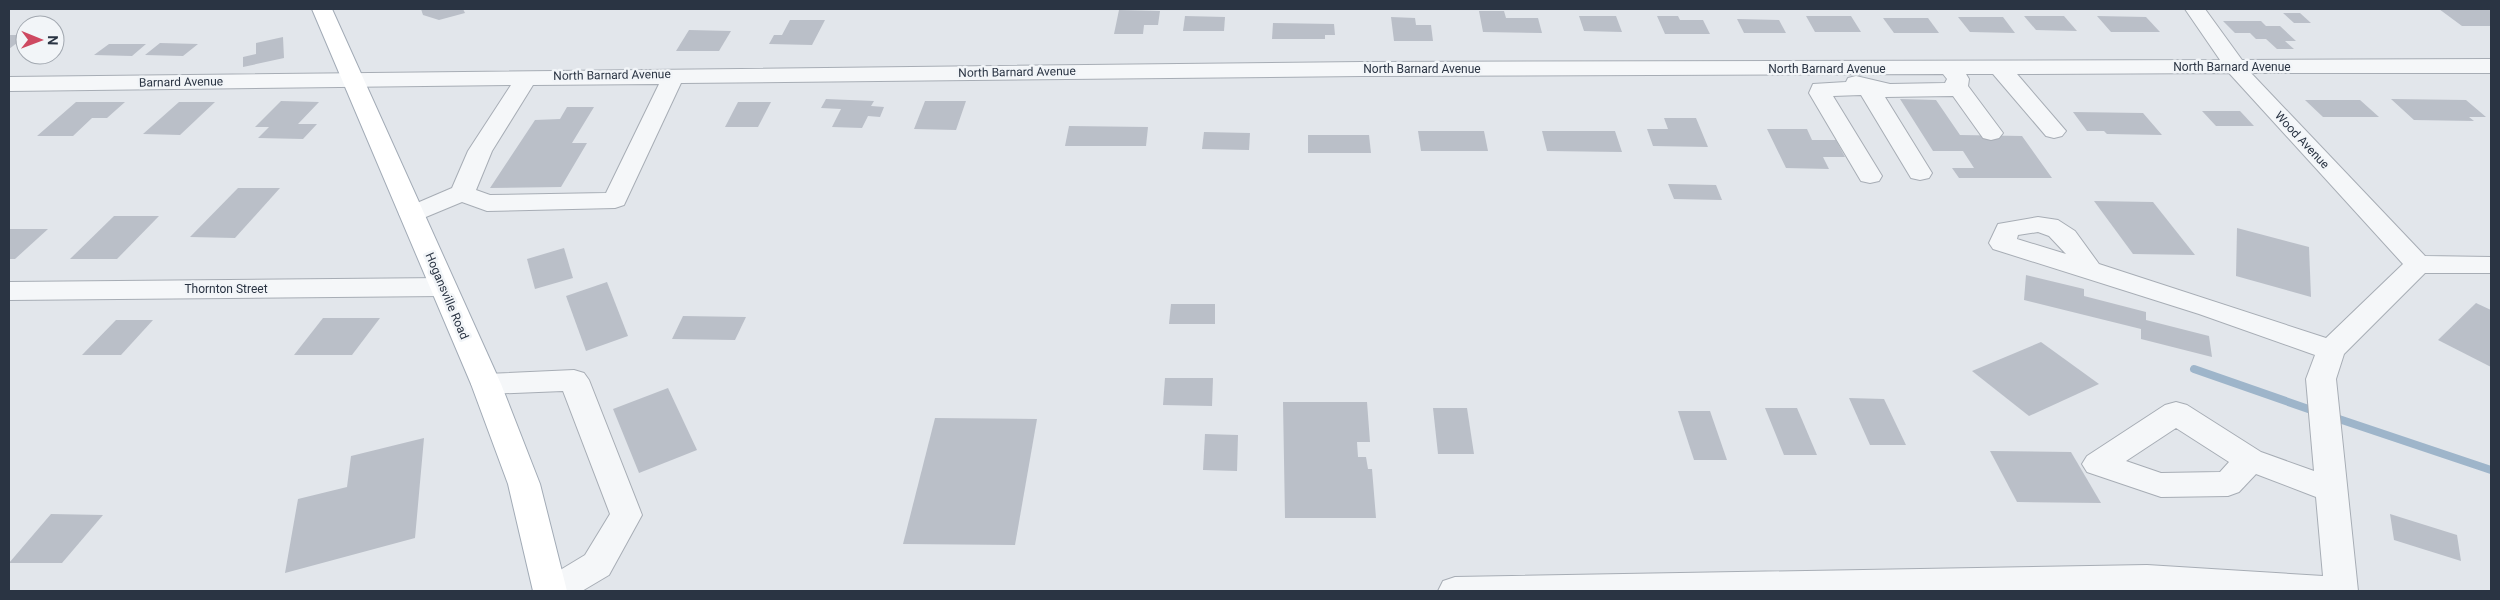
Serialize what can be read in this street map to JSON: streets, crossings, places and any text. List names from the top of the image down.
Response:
{
  "streets": {
    "main road": ["Hogansville Road"],
    "street": [
      "North Barnard Avenue",
      "Barnard Avenue",
      "Wood Avenue",
      "Thornton Street"
    ]
  },
  "crossings": [
    ["North Barnard Avenue", "Barnard Avenue"],
    ["North Barnard Avenue", "Wood Avenue"],
    ["North Barnard Avenue", "Hogansville Road"],
    ["Barnard Avenue", "Hogansville Road"],
    ["Thornton Street", "Hogansville Road"]
  ],
  "north": "right"
}
